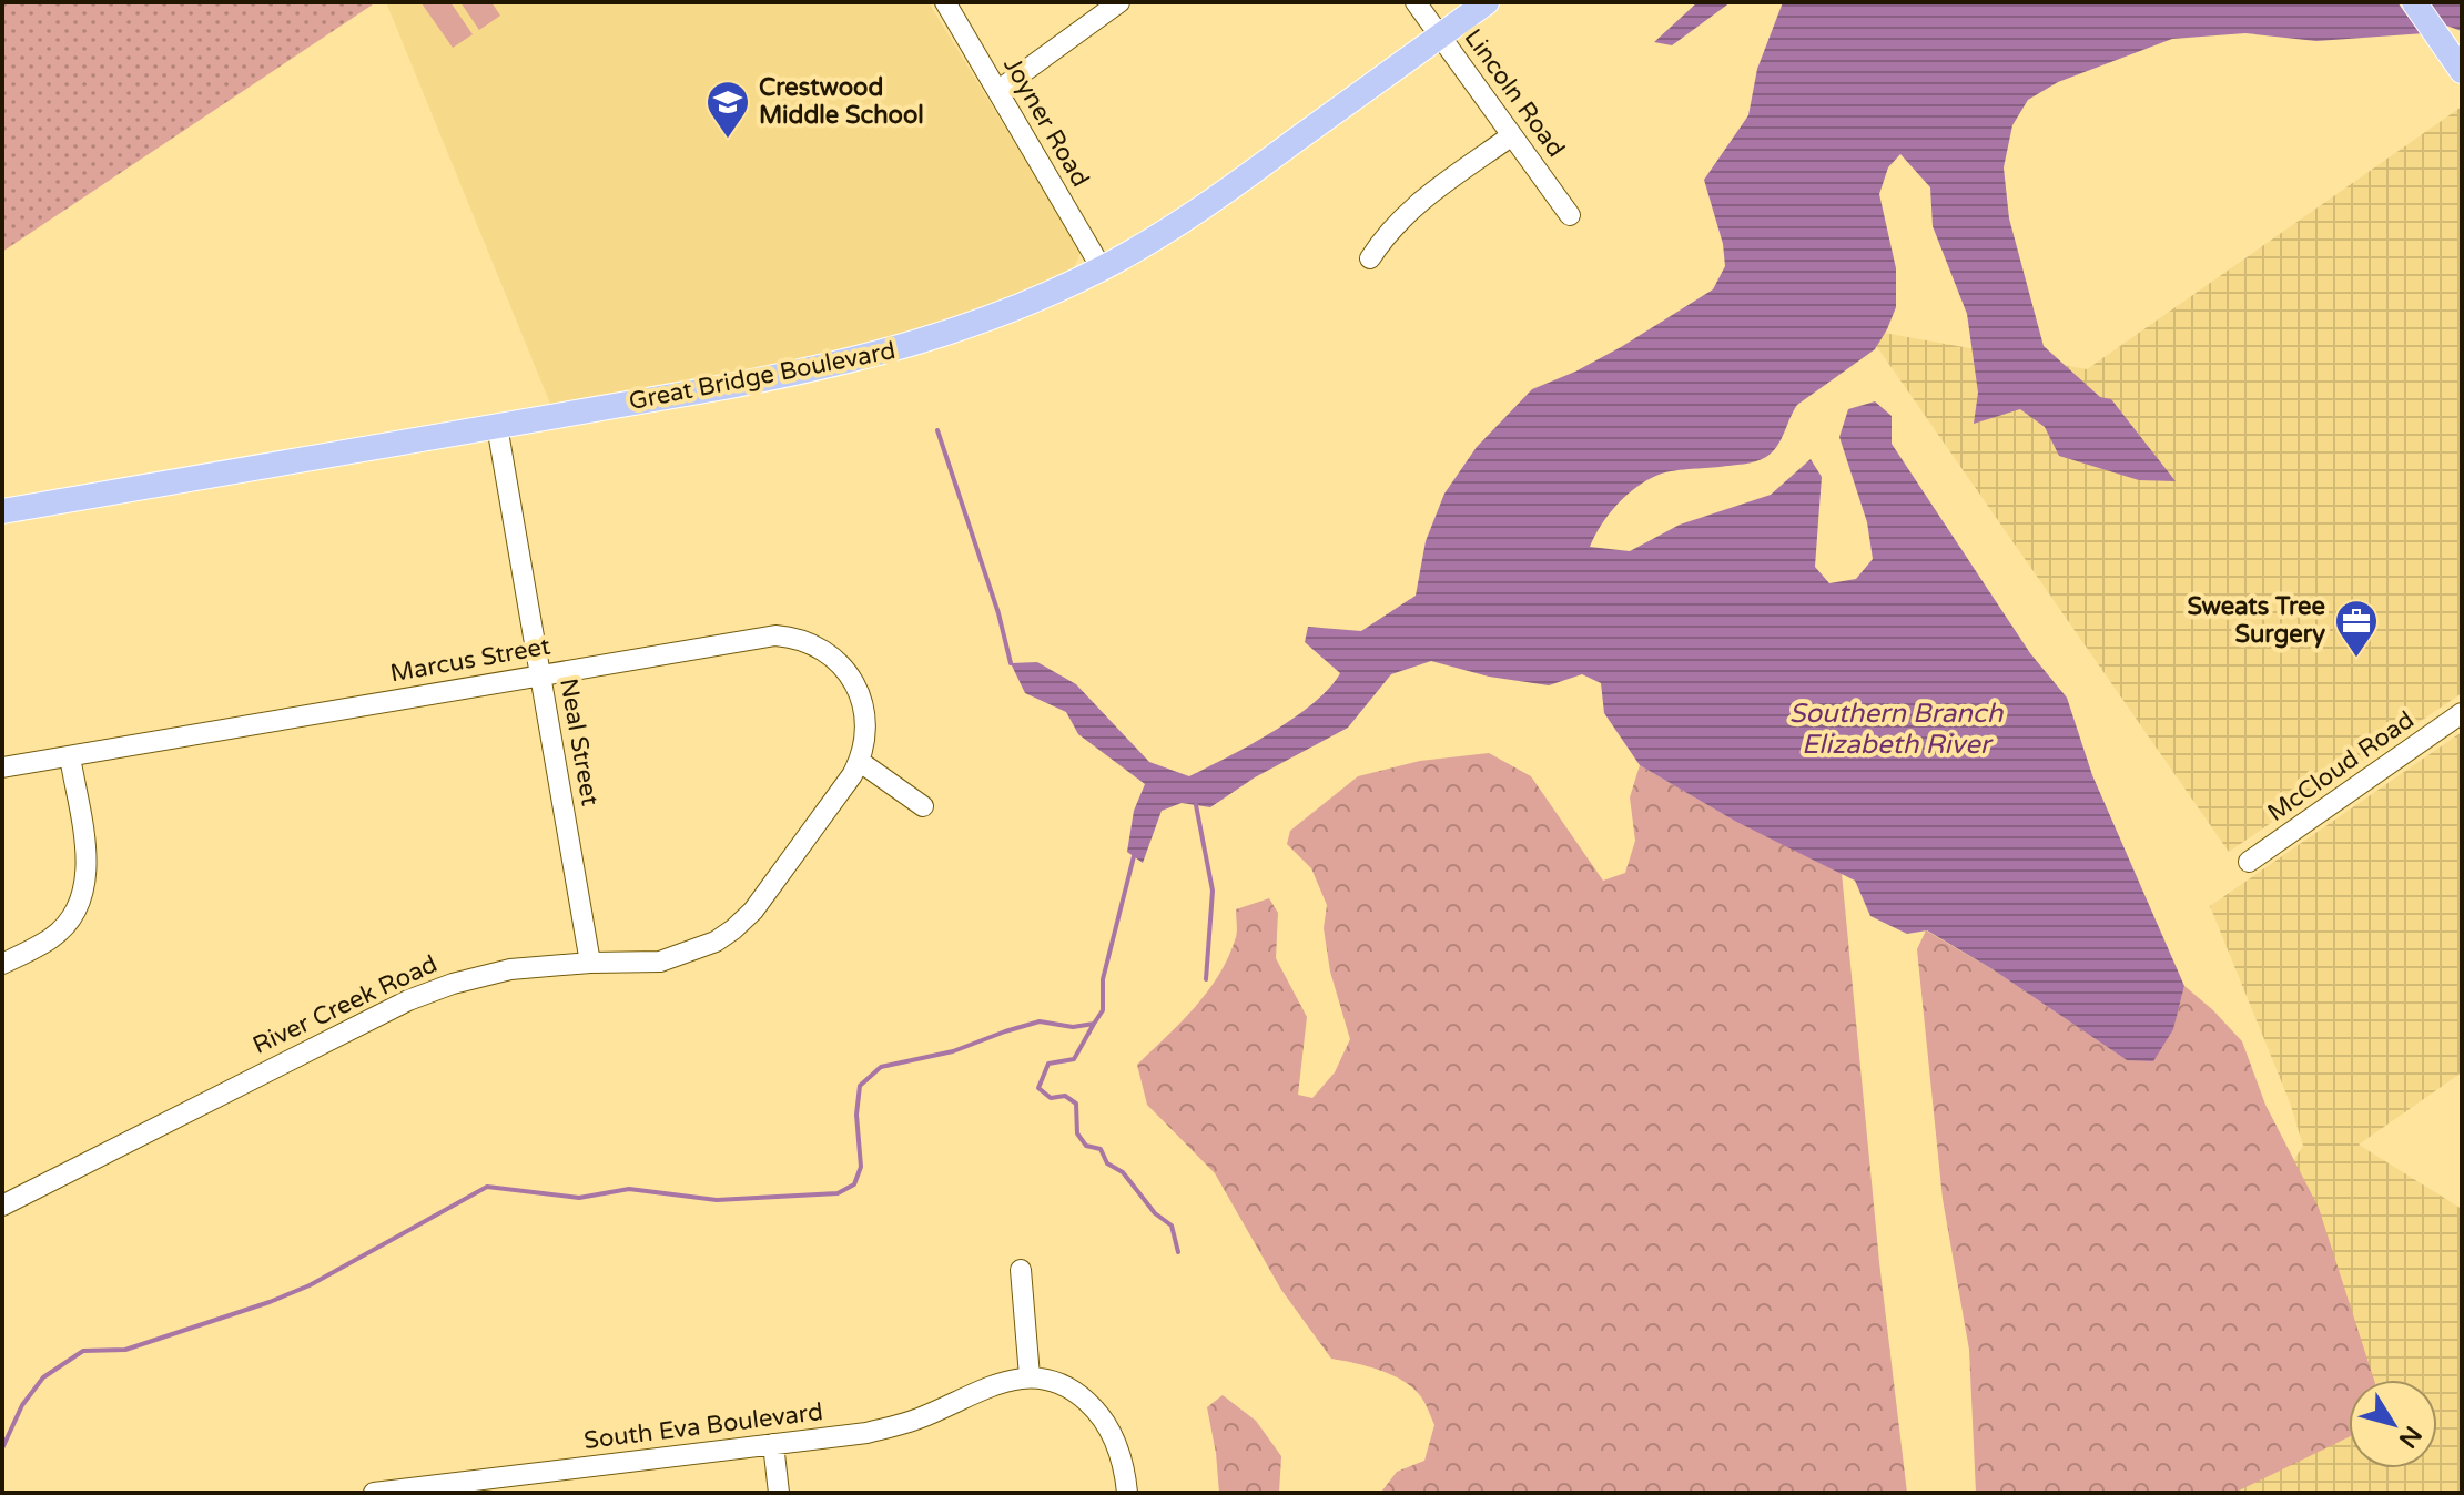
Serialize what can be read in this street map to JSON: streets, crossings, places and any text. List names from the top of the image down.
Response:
{
  "streets": {
    "main road": ["Great Bridge Boulevard"],
    "street": [
      "Lincoln Road",
      "Joyner Road",
      "Marcus Street",
      "Neal Street",
      "McCloud Road",
      "River Creek Road",
      "South Eva Boulevard"
    ]
  },
  "crossings": [
    ["Lincoln Road", "Great Bridge Boulevard"],
    ["Joyner Road", "Great Bridge Boulevard"],
    ["Great Bridge Boulevard", "Neal Street"],
    ["Marcus Street", "Neal Street"],
    ["Marcus Street", "River Creek Road"],
    ["Neal Street", "River Creek Road"]
  ],
  "water": ["Southern Branch Elizabeth River"],
  "places": {
    "school or university": ["Crestwood Middle School"],
    "office": ["Sweats Tree Surgery"]
  },
  "north": "bottom right"
}
